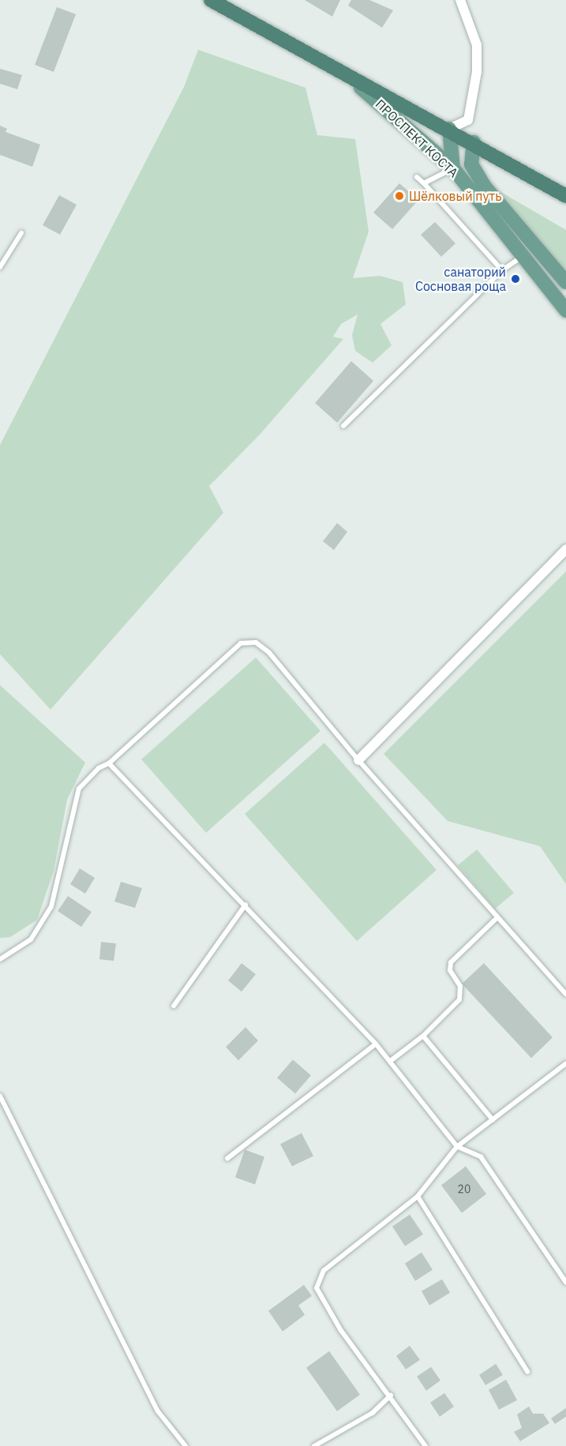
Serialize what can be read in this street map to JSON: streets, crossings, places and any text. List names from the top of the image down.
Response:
{
  "streets": {
    "main road": ["ПРОСПЕКТ КОСТА"]
  },
  "places": ["Шёлковый путь", "санаторий Сосновая роща"],
  "house_numbers": ["20"]
}
